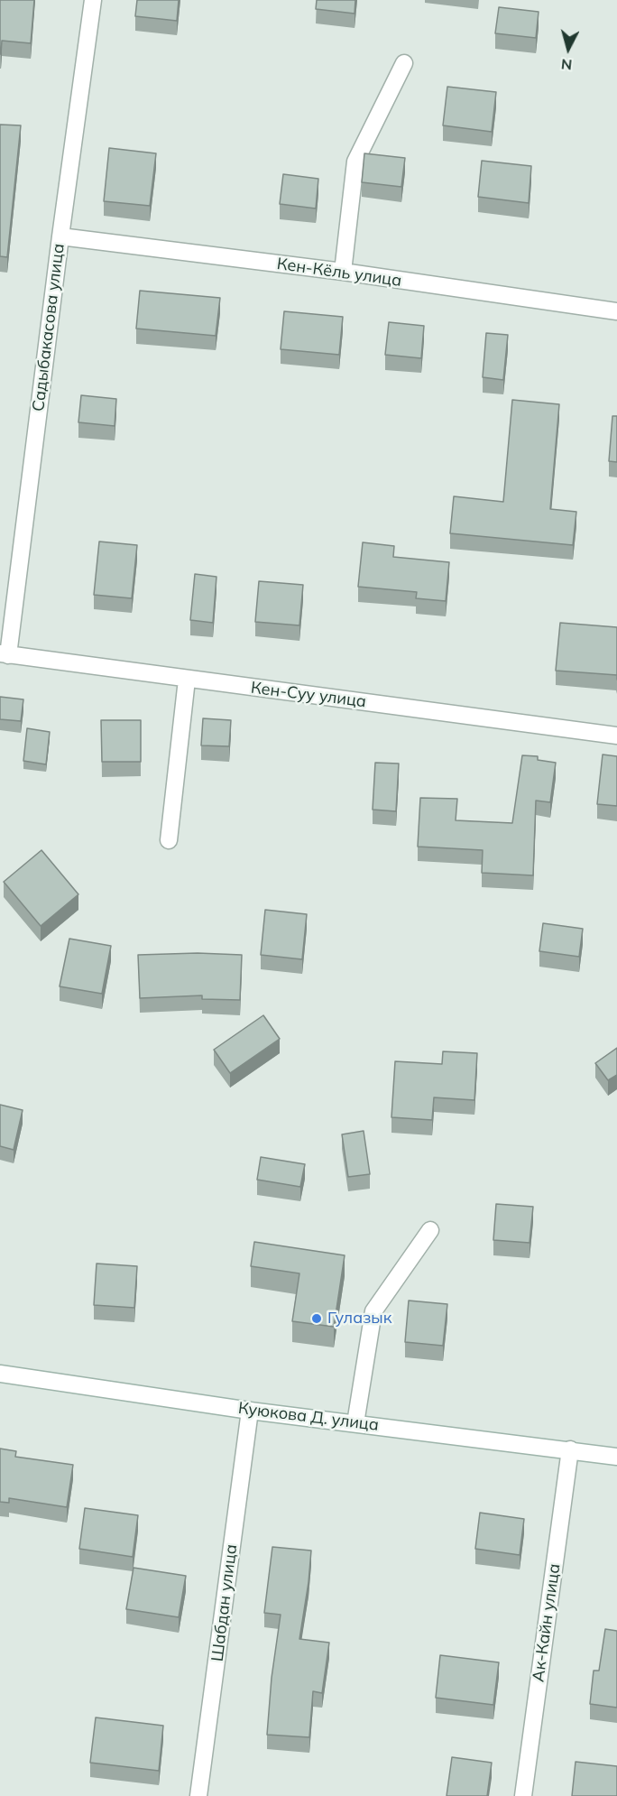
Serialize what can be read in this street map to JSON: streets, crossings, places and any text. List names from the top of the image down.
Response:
{
  "streets": {
    "street": [
      "Кен-Кёль улица",
      "Садыбакасова улица",
      "Кен-Суу улица",
      "Куюкова Д. улица",
      "Шабдан улица",
      "Ак-Кайн улица"
    ]
  },
  "crossings": [
    ["Кен-Кёль улица", "Садыбакасова улица"],
    ["Садыбакасова улица", "Кен-Суу улица"],
    ["Куюкова Д. улица", "Шабдан улица"],
    ["Куюкова Д. улица", "Ак-Кайн улица"]
  ],
  "places": ["Гулазык"],
  "north": "bottom"
}
